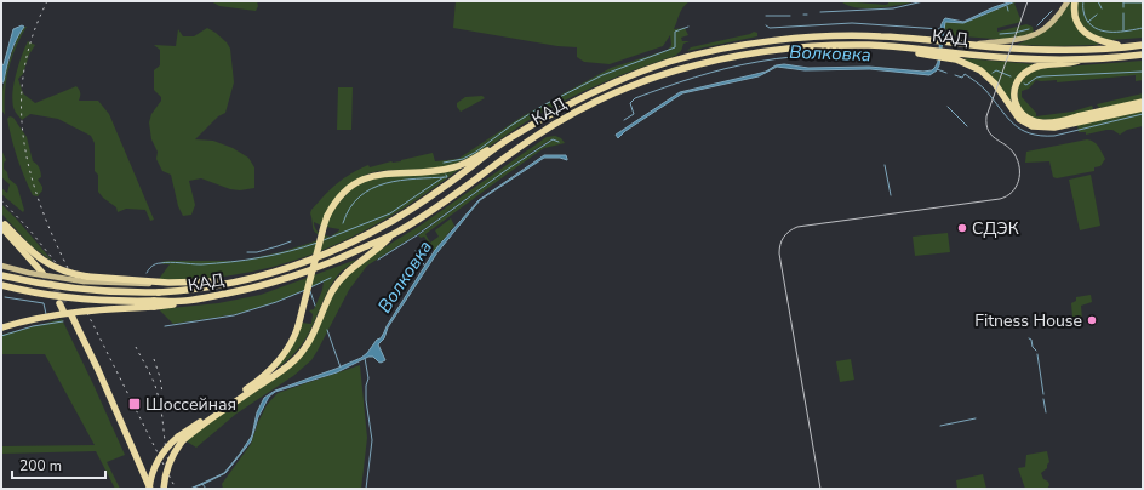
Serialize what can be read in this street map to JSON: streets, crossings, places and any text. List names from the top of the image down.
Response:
{
  "streets": {
    "highway": ["КАД"]
  },
  "water": ["Волковка"],
  "places": {
    "other": ["СДЭК", "Fitness House"],
    "transit": ["Шоссейная"]
  },
  "scale_bar": "200 m"
}
